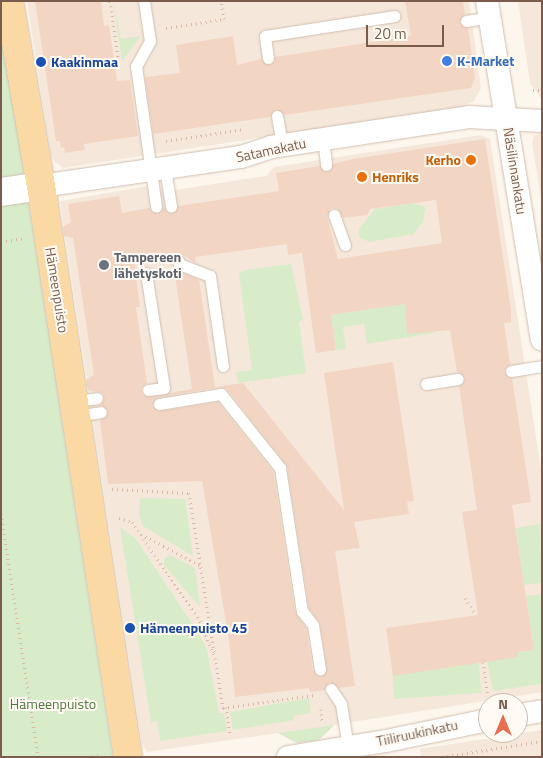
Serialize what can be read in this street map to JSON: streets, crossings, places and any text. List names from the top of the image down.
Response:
{
  "streets": {
    "main road": ["Hämeenpuisto"],
    "street": ["Satamakatu", "Näsilinnankatu", "Tiiliruukinkatu"]
  },
  "crossings": [
    ["Satamakatu", "Näsilinnankatu"],
    ["Satamakatu", "Hämeenpuisto"]
  ],
  "parks": ["Hämeenpuisto"],
  "places": [
    "K-Market",
    "Kaakinmaa",
    "Kerho",
    "Henriks",
    "Tampereen lähetyskoti",
    "Hämeenpuisto 45"
  ],
  "scale_bar": "20 m",
  "north": "top"
}
